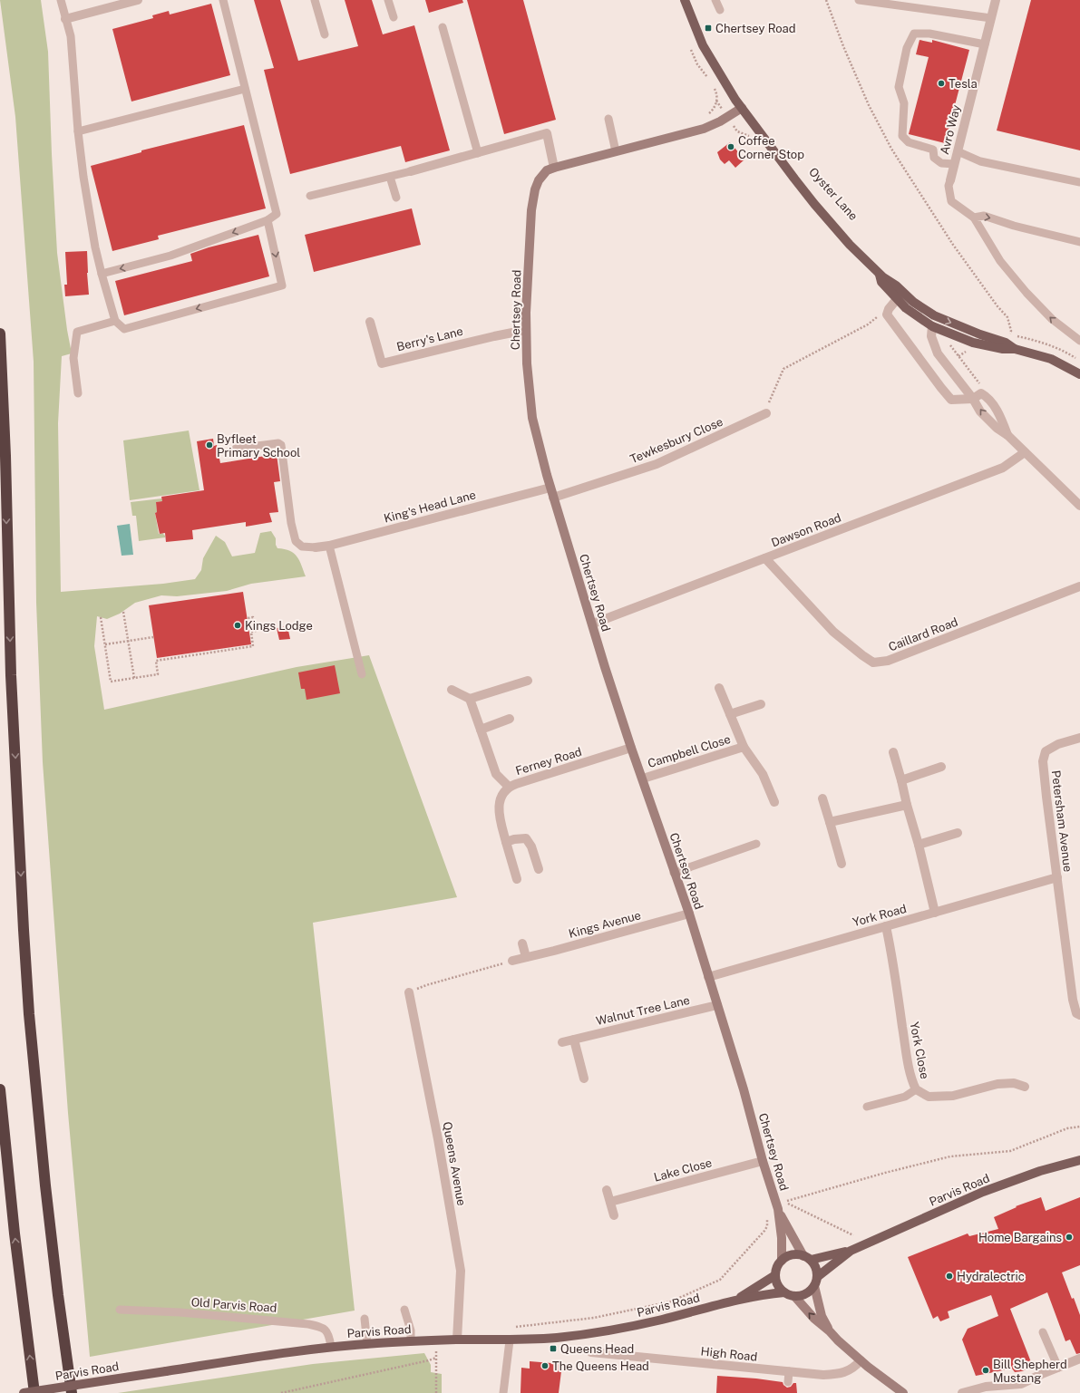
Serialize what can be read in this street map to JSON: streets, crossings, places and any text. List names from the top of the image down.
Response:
{
  "streets": {
    "main road": ["Oyster Lane", "Parvis Road"],
    "street": [
      "Avro Way",
      "Chertsey Road",
      "Berry's Lane",
      "Tewkesbury Close",
      "King's Head Lane",
      "Dawson Road",
      "Caillard Road",
      "Campbell Close",
      "Ferney Road",
      "Petersham Avenue",
      "York Road",
      "Kings Avenue",
      "Walnut Tree Lane",
      "York Close",
      "Queens Avenue",
      "Lake Close",
      "High Road"
    ],
    "lane": ["Old Parvis Road"]
  },
  "crossings": [
    ["Oyster Lane", "Chertsey Road"],
    ["Chertsey Road", "Berry's Lane"],
    ["Chertsey Road", "Tewkesbury Close"],
    ["Chertsey Road", "King's Head Lane"],
    ["Chertsey Road", "Dawson Road"],
    ["Chertsey Road", "Campbell Close"],
    ["Chertsey Road", "Ferney Road"],
    ["Chertsey Road", "York Road"],
    ["Chertsey Road", "Kings Avenue"],
    ["Chertsey Road", "Walnut Tree Lane"],
    ["Chertsey Road", "Lake Close"],
    ["Chertsey Road", "Parvis Road"],
    ["Dawson Road", "Caillard Road"],
    ["Petersham Avenue", "York Road"],
    ["York Road", "York Close"],
    ["Queens Avenue", "Parvis Road"],
    ["Parvis Road", "Old Parvis Road"]
  ],
  "places": {
    "transit": ["Chertsey Road", "Queens Head"],
    "other": [
      "Tesla",
      "Coffee Corner Stop",
      "Byfleet Primary School",
      "Kings Lodge",
      "Home Bargains",
      "Hydralectric",
      "The Queens Head",
      "Bill Shepherd Mustang"
    ]
  }
}
